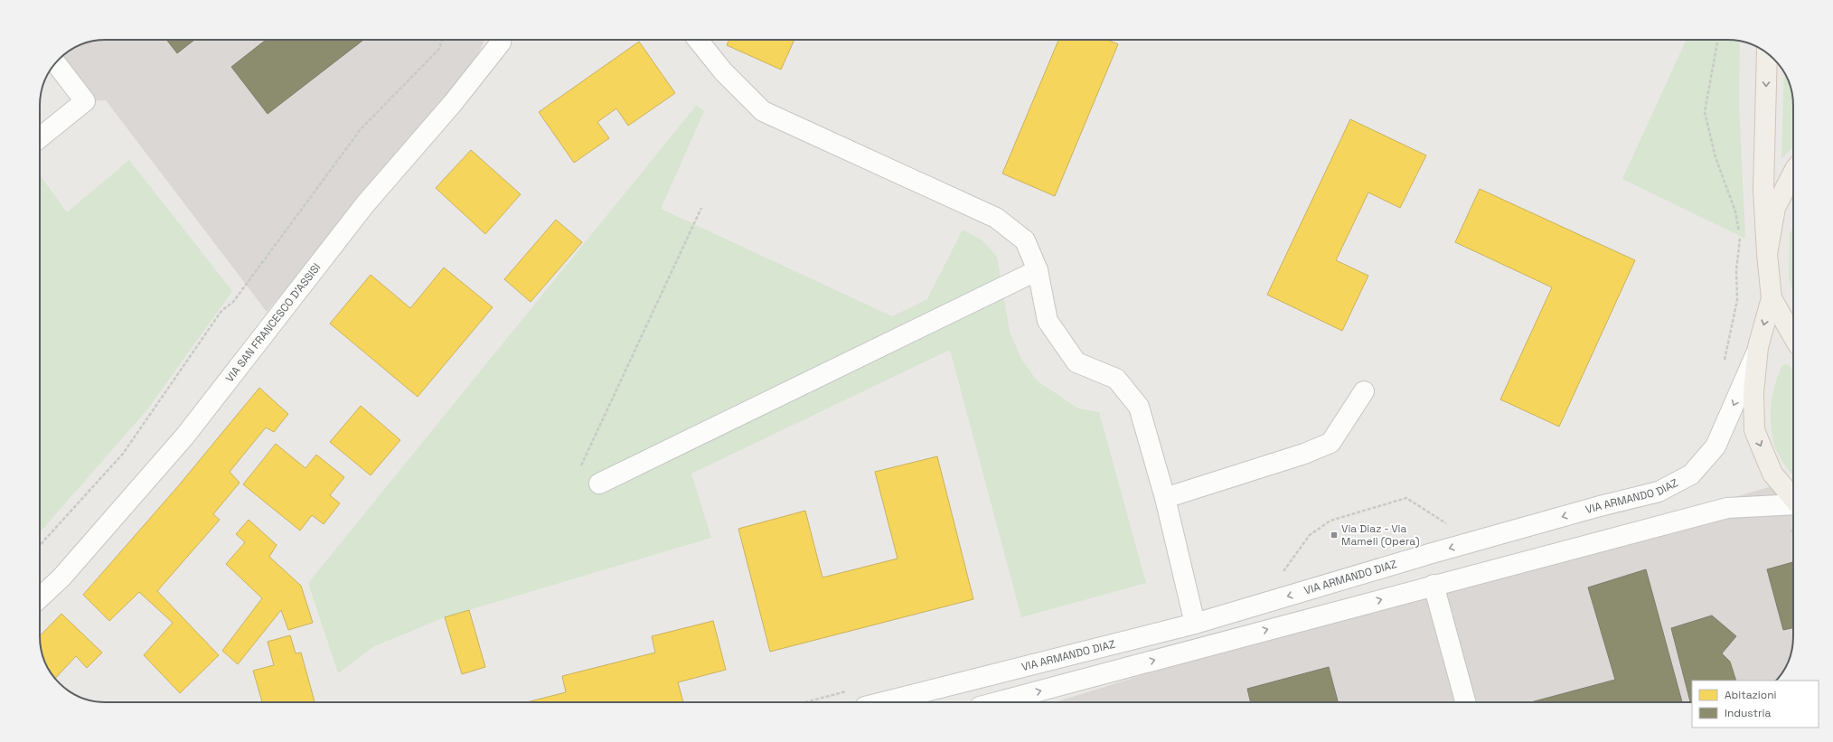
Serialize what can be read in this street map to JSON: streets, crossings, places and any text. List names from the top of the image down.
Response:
{
  "streets": {
    "main road": ["VIA ARMANDO DIAZ"],
    "street": ["VIA SAN FRANCESCO D'ASSISI"]
  },
  "places": {
    "transit": ["Via Diaz - Via Mameli (Opera)"]
  },
  "legend": ["Abitazioni", "Industria"]
}
